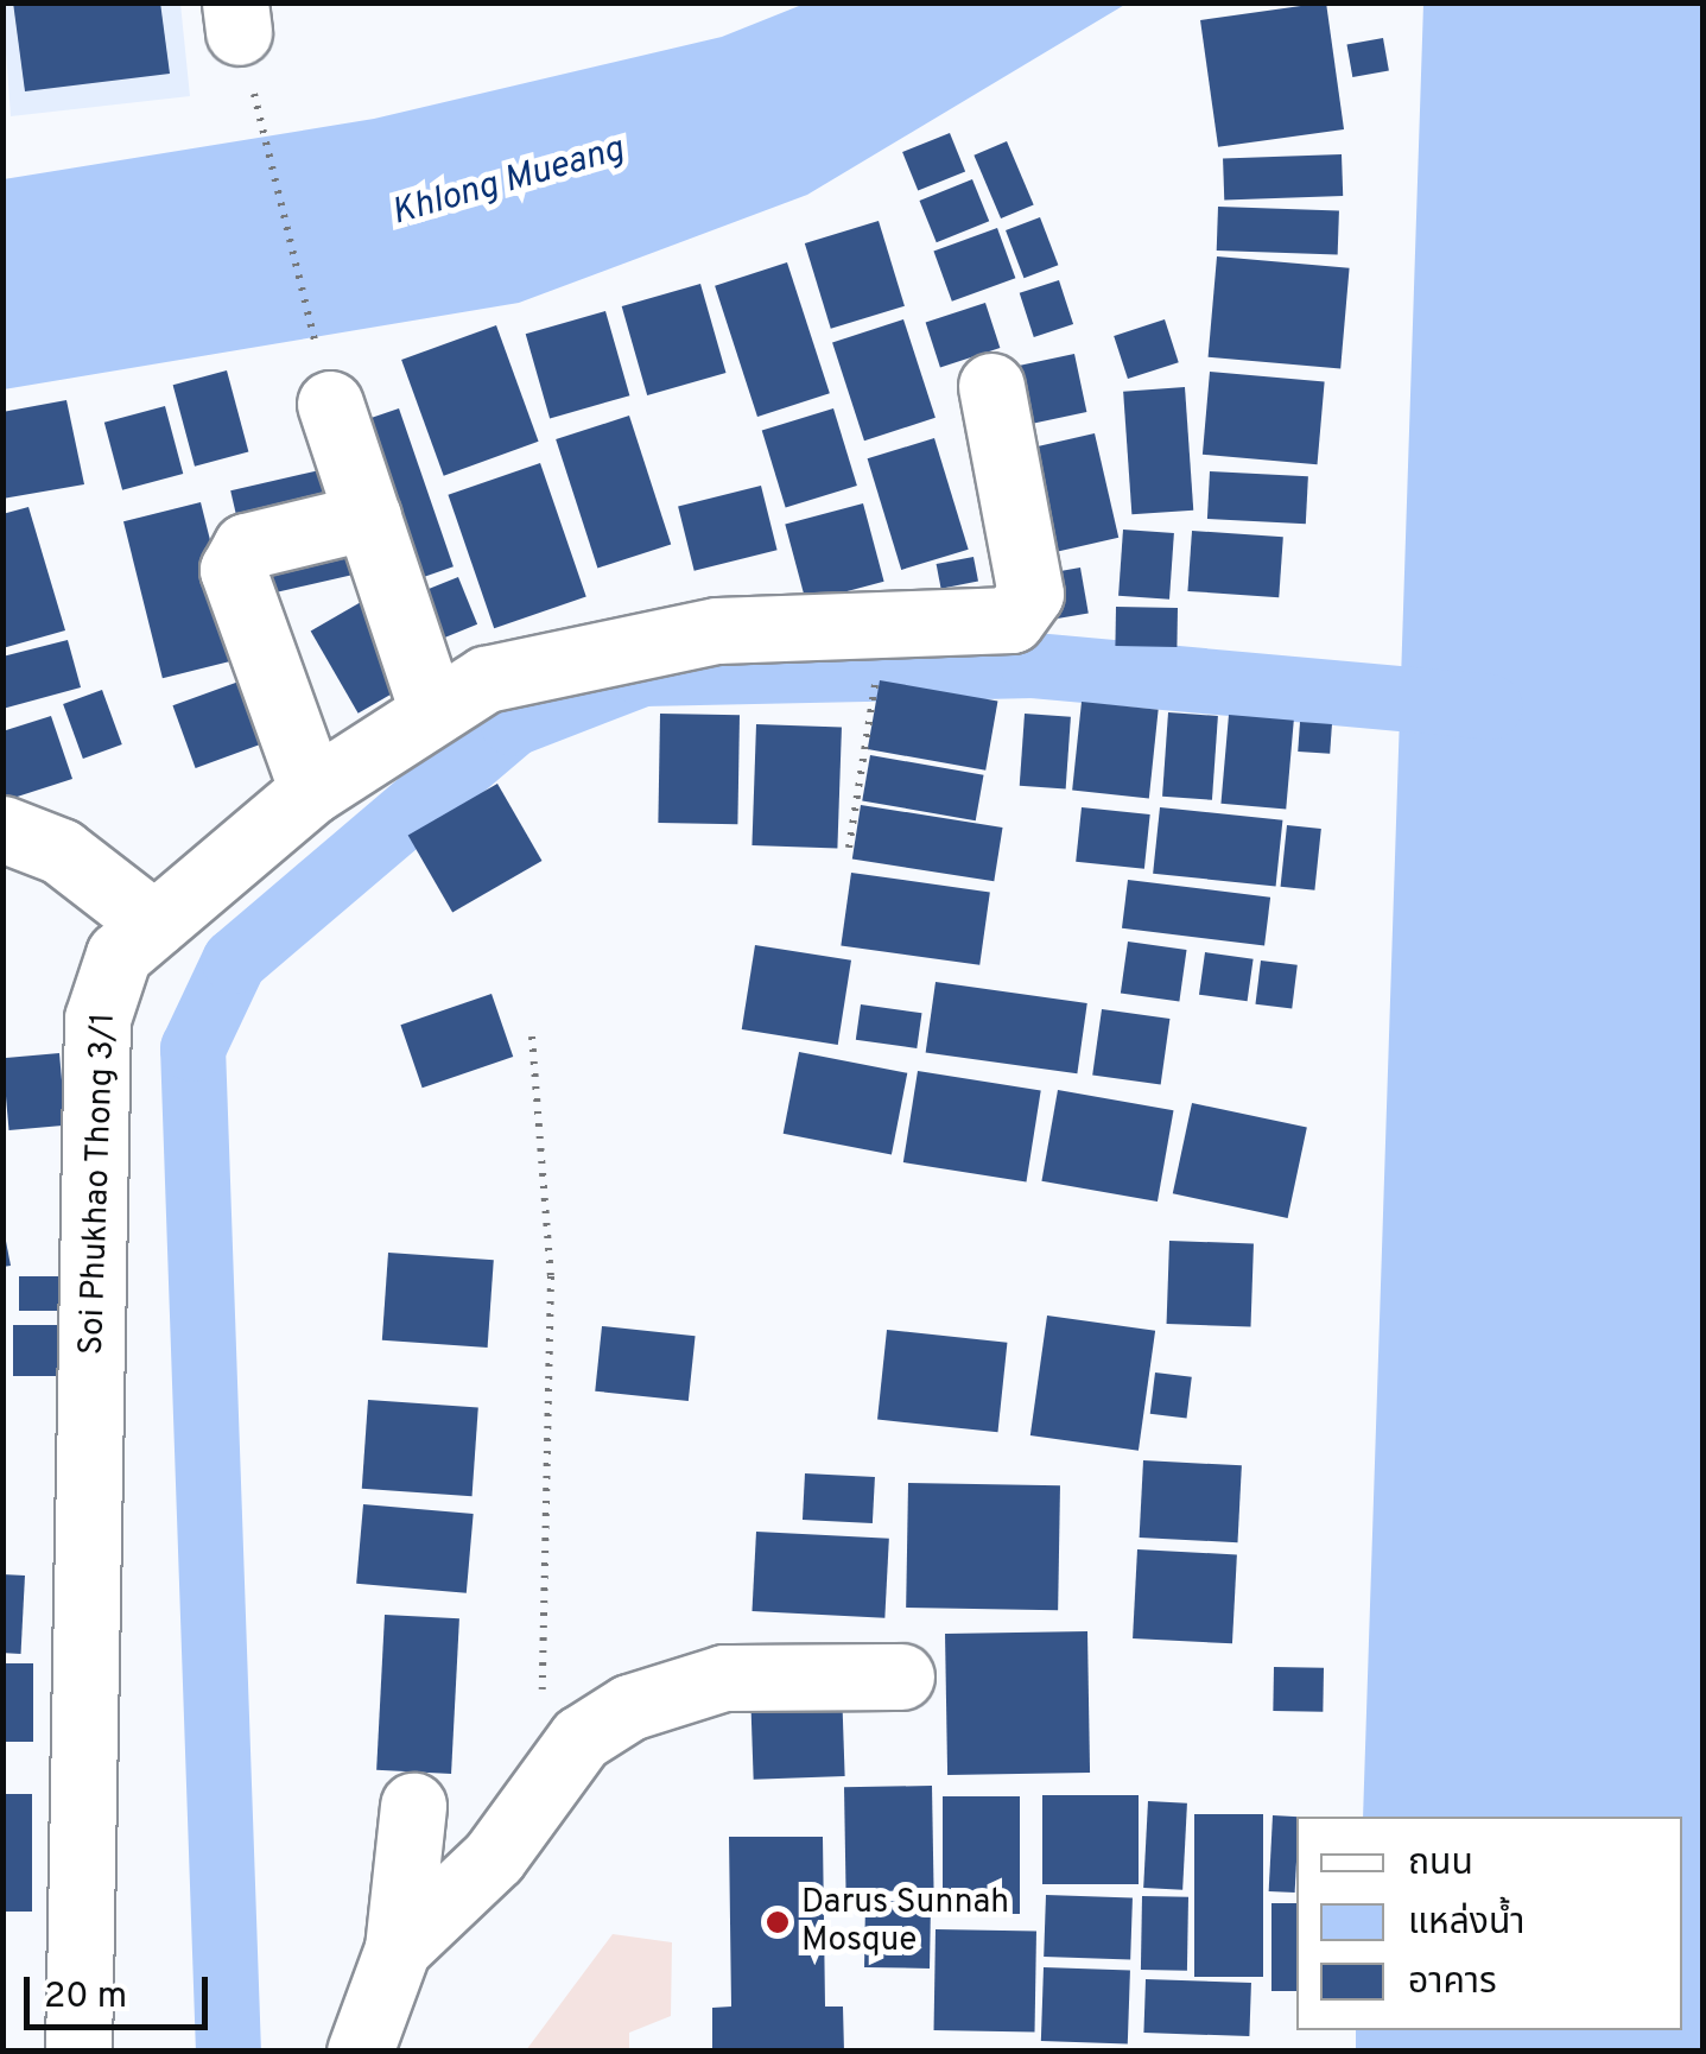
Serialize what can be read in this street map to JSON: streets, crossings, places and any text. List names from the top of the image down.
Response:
{
  "streets": {
    "street": ["Soi Phukhao Thong 3/1"]
  },
  "water": ["Khlong Mueang"],
  "places": ["Darus Sunnah Mosque"],
  "legend": ["ถนน", "แหล่งน้ำ", "อาคาร"],
  "scale_bar": "20 m"
}
